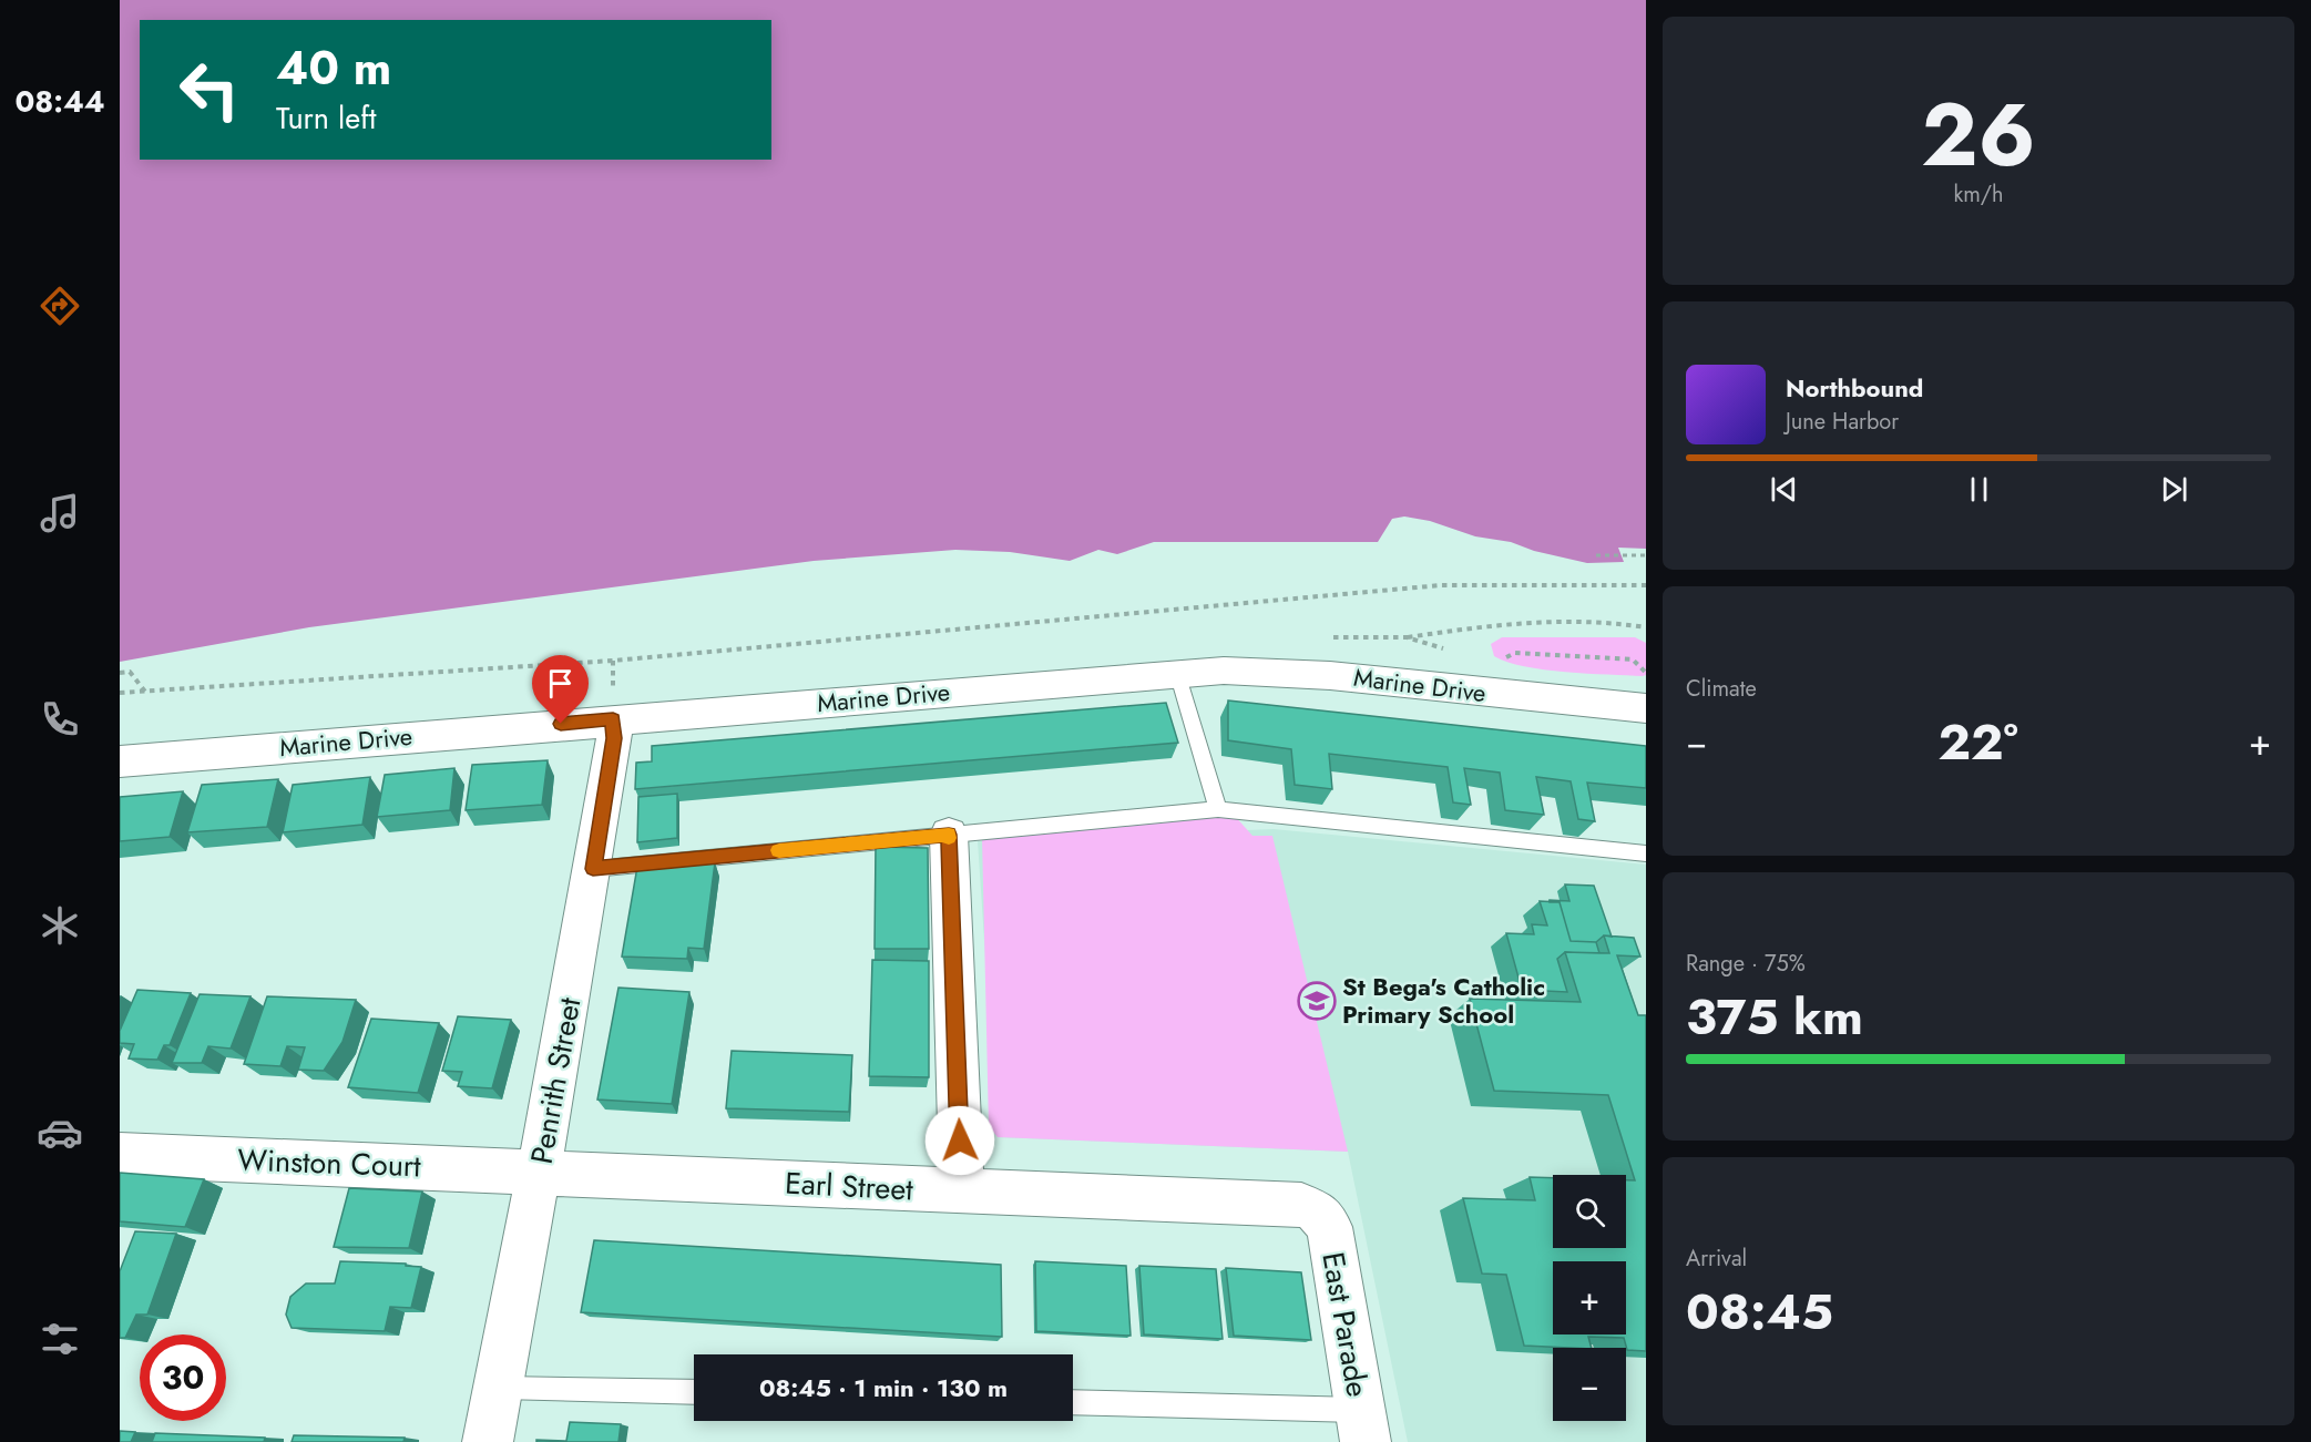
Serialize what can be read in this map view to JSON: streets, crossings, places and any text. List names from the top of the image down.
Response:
{
  "streets": {
    "street": [
      "Marine Drive",
      "Penrith Street",
      "Winston Court",
      "Earl Street",
      "East Parade"
    ]
  },
  "crossings": [
    ["Marine Drive", "Penrith Street"],
    ["Penrith Street", "Winston Court"],
    ["Penrith Street", "Earl Street"],
    ["Winston Court", "Earl Street"],
    ["Earl Street", "East Parade"]
  ],
  "places": {
    "school or university": ["St Bega's Catholic Primary School"]
  },
  "page": {
    "tabs": "08:44",
    "tile": [
      ["26", "km/h"],
      "Climate",
      ["Range · 75%", "375 km"],
      ["Arrival", "08:45"]
    ],
    "turn": ["40 m", "Turn left"],
    "song": ["Northbound", "June Harbor"],
    "heat": ["−", "22°", "+"],
    "map_buttons": ["+", "−"],
    "limit": "30",
    "trip": "08:45 · 1 min · 130 m"
  }
}
